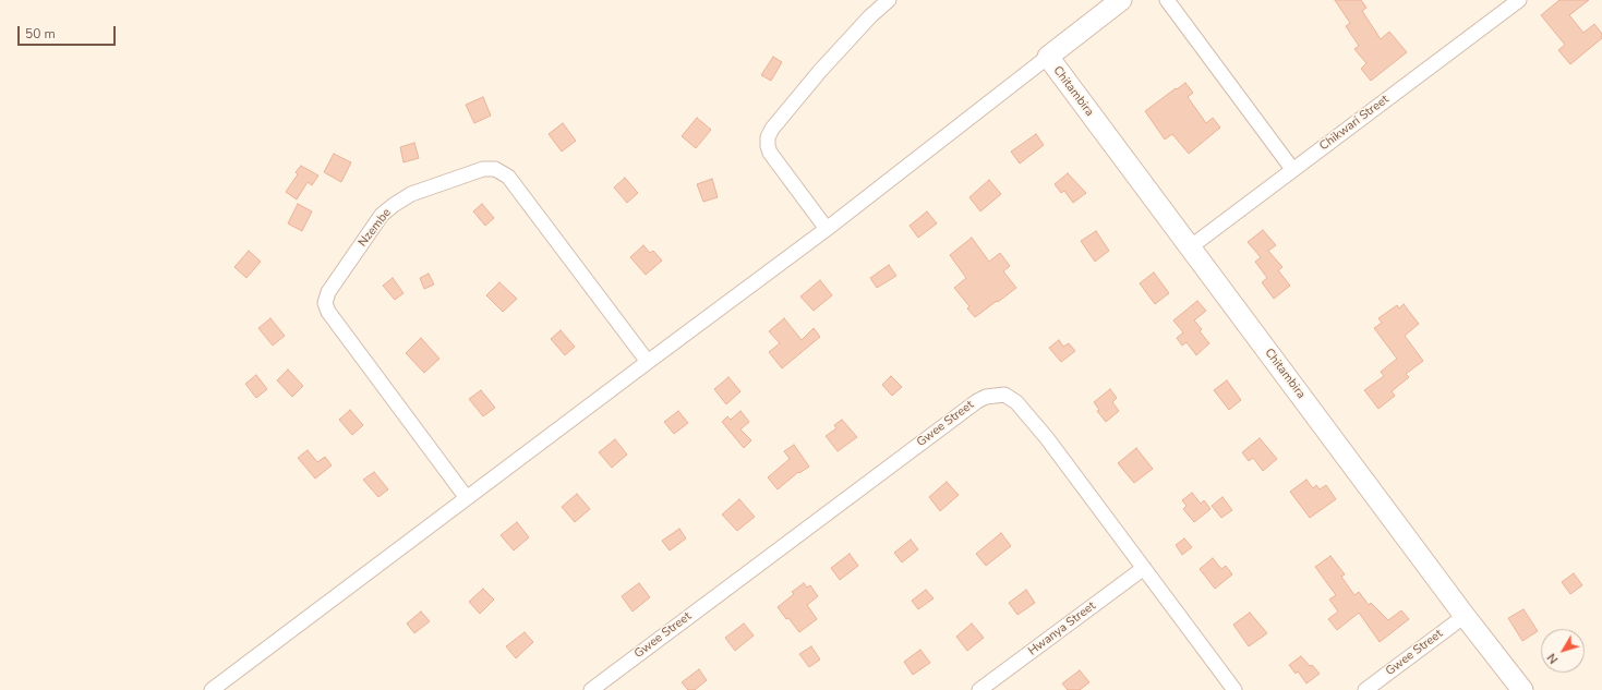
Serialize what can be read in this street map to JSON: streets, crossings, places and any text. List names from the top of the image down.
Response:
{
  "streets": {
    "street": [
      "Chitambira",
      "Chikwari Street",
      "Nzembe",
      "Gwee Street",
      "Hwanya Street"
    ]
  },
  "crossings": [
    ["Chitambira", "Chikwari Street"],
    ["Chitambira", "Gwee Street"],
    ["Gwee Street", "Hwanya Street"]
  ],
  "scale_bar": "50 m",
  "north": "bottom left"
}
